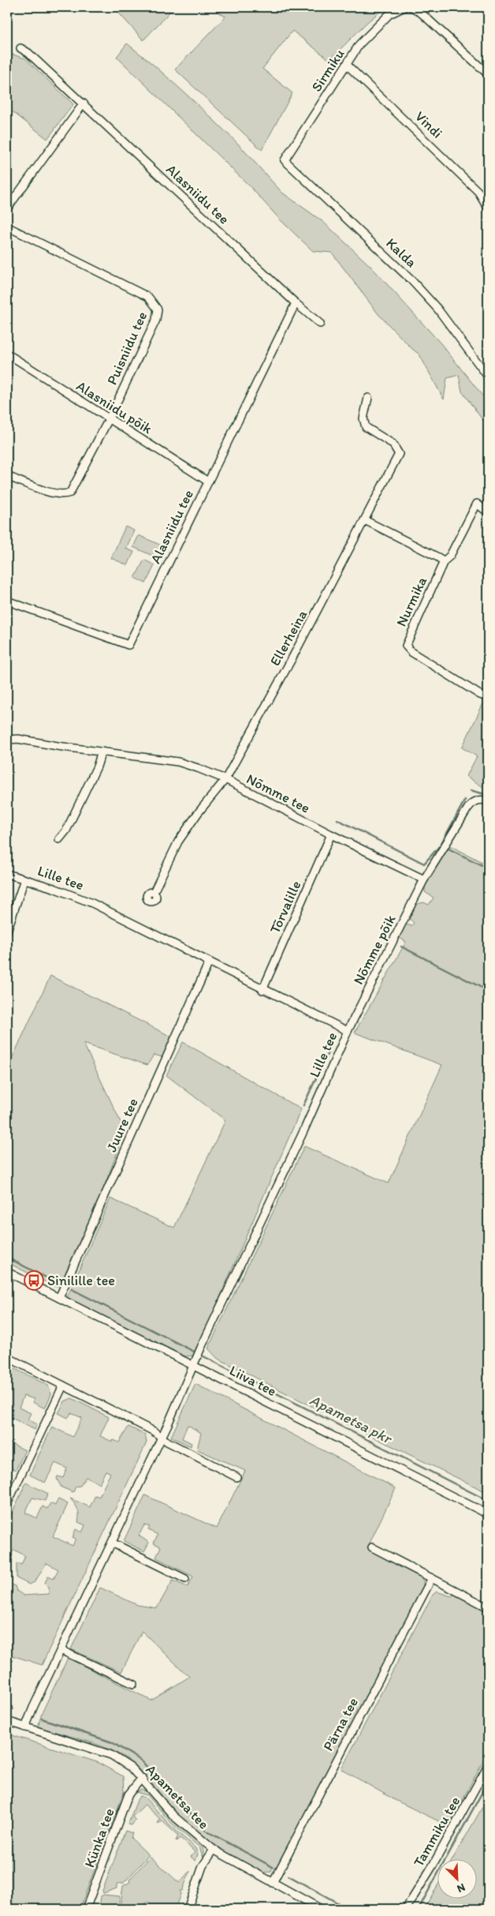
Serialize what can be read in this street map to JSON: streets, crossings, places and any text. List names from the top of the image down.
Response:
{
  "streets": {
    "street": [
      "Sirmiku",
      "Vindi",
      "Alasniidu tee",
      "Kalda",
      "Puisniidu tee",
      "Alasniidu põik",
      "Nurmika",
      "Ellerheina",
      "Nõmme tee",
      "Lille tee",
      "Tõrvalille",
      "Nõmme põik",
      "Juure tee",
      "Liiva tee",
      "Pärna tee",
      "Apametsa tee",
      "Tammiku tee",
      "Künka tee"
    ]
  },
  "crossings": [
    ["Sirmiku", "Vindi"],
    ["Sirmiku", "Kalda"],
    ["Alasniidu tee", "Alasniidu põik"],
    ["Puisniidu tee", "Alasniidu põik"],
    ["Ellerheina", "Nõmme tee"],
    ["Nõmme tee", "Tõrvalille"],
    ["Nõmme tee", "Nõmme põik"],
    ["Lille tee", "Tõrvalille"],
    ["Lille tee", "Nõmme põik"],
    ["Lille tee", "Juure tee"],
    ["Lille tee", "Liiva tee"],
    ["Lille tee", "Apametsa tee"],
    ["Juure tee", "Liiva tee"],
    ["Pärna tee", "Apametsa tee"],
    ["Apametsa tee", "Künka tee"]
  ],
  "water": ["Apametsa pkr"],
  "places": {
    "bus stop": ["Sinilille tee"]
  },
  "north": "bottom right"
}
